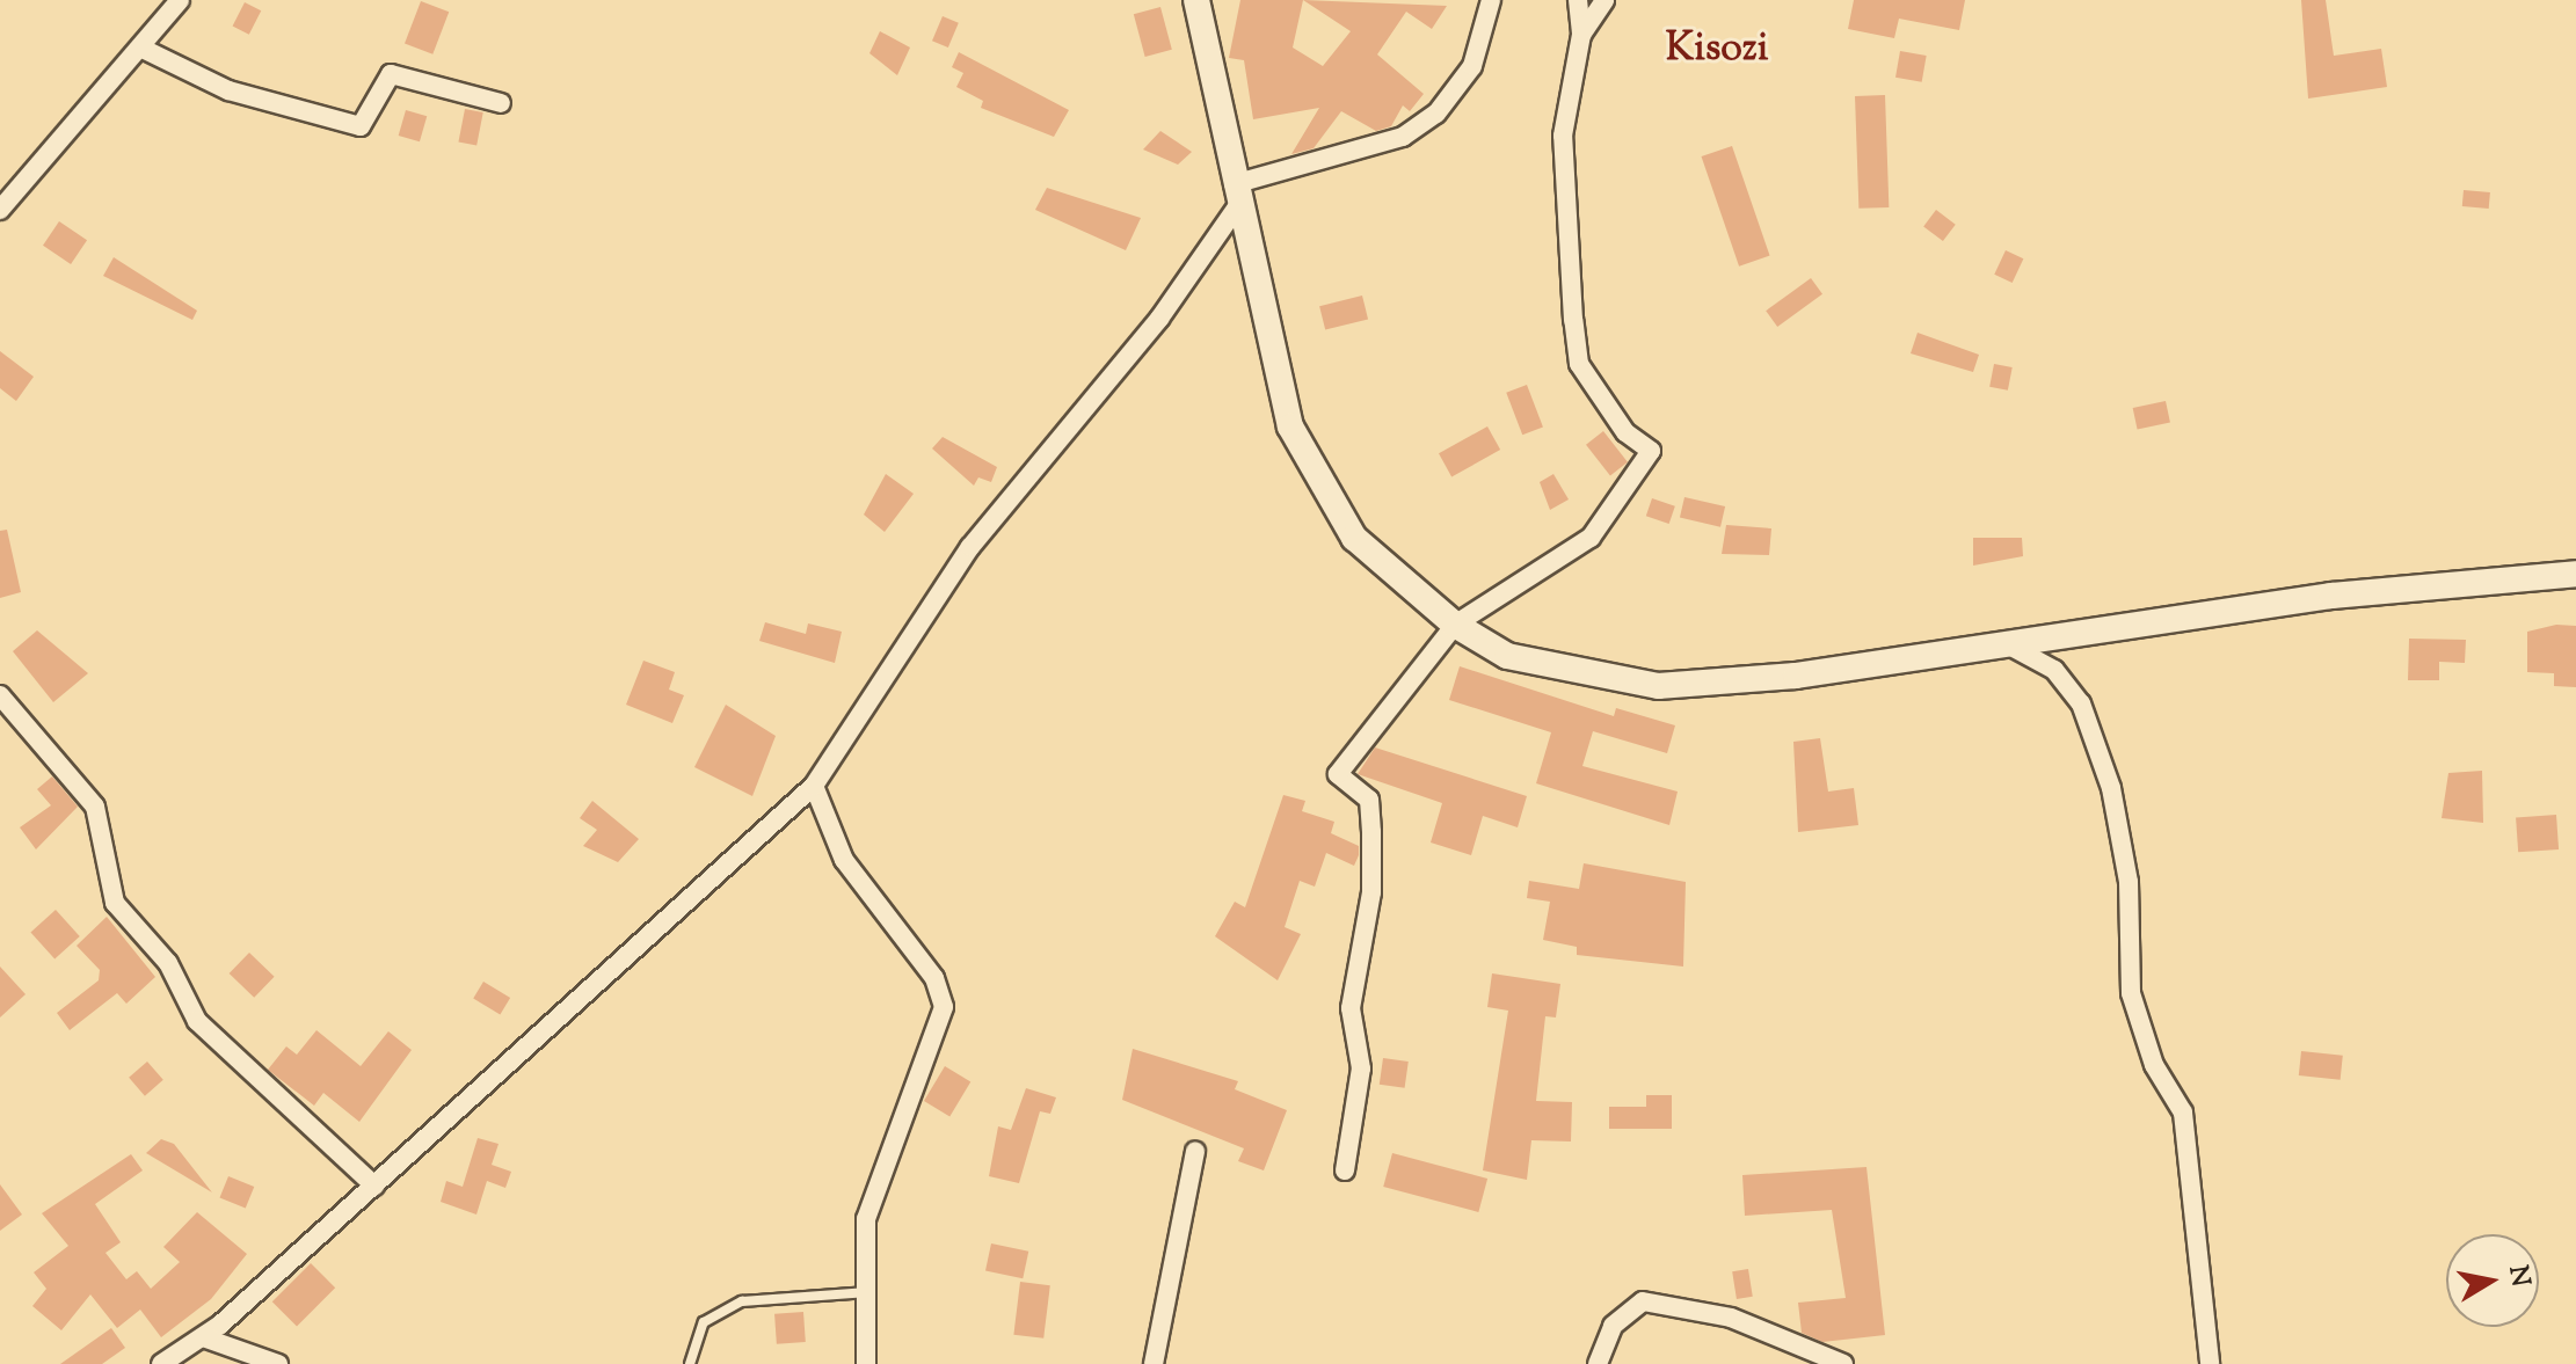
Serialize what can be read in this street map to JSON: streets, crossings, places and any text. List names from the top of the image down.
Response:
{
  "districts": ["Kisozi"],
  "north": "right"
}
